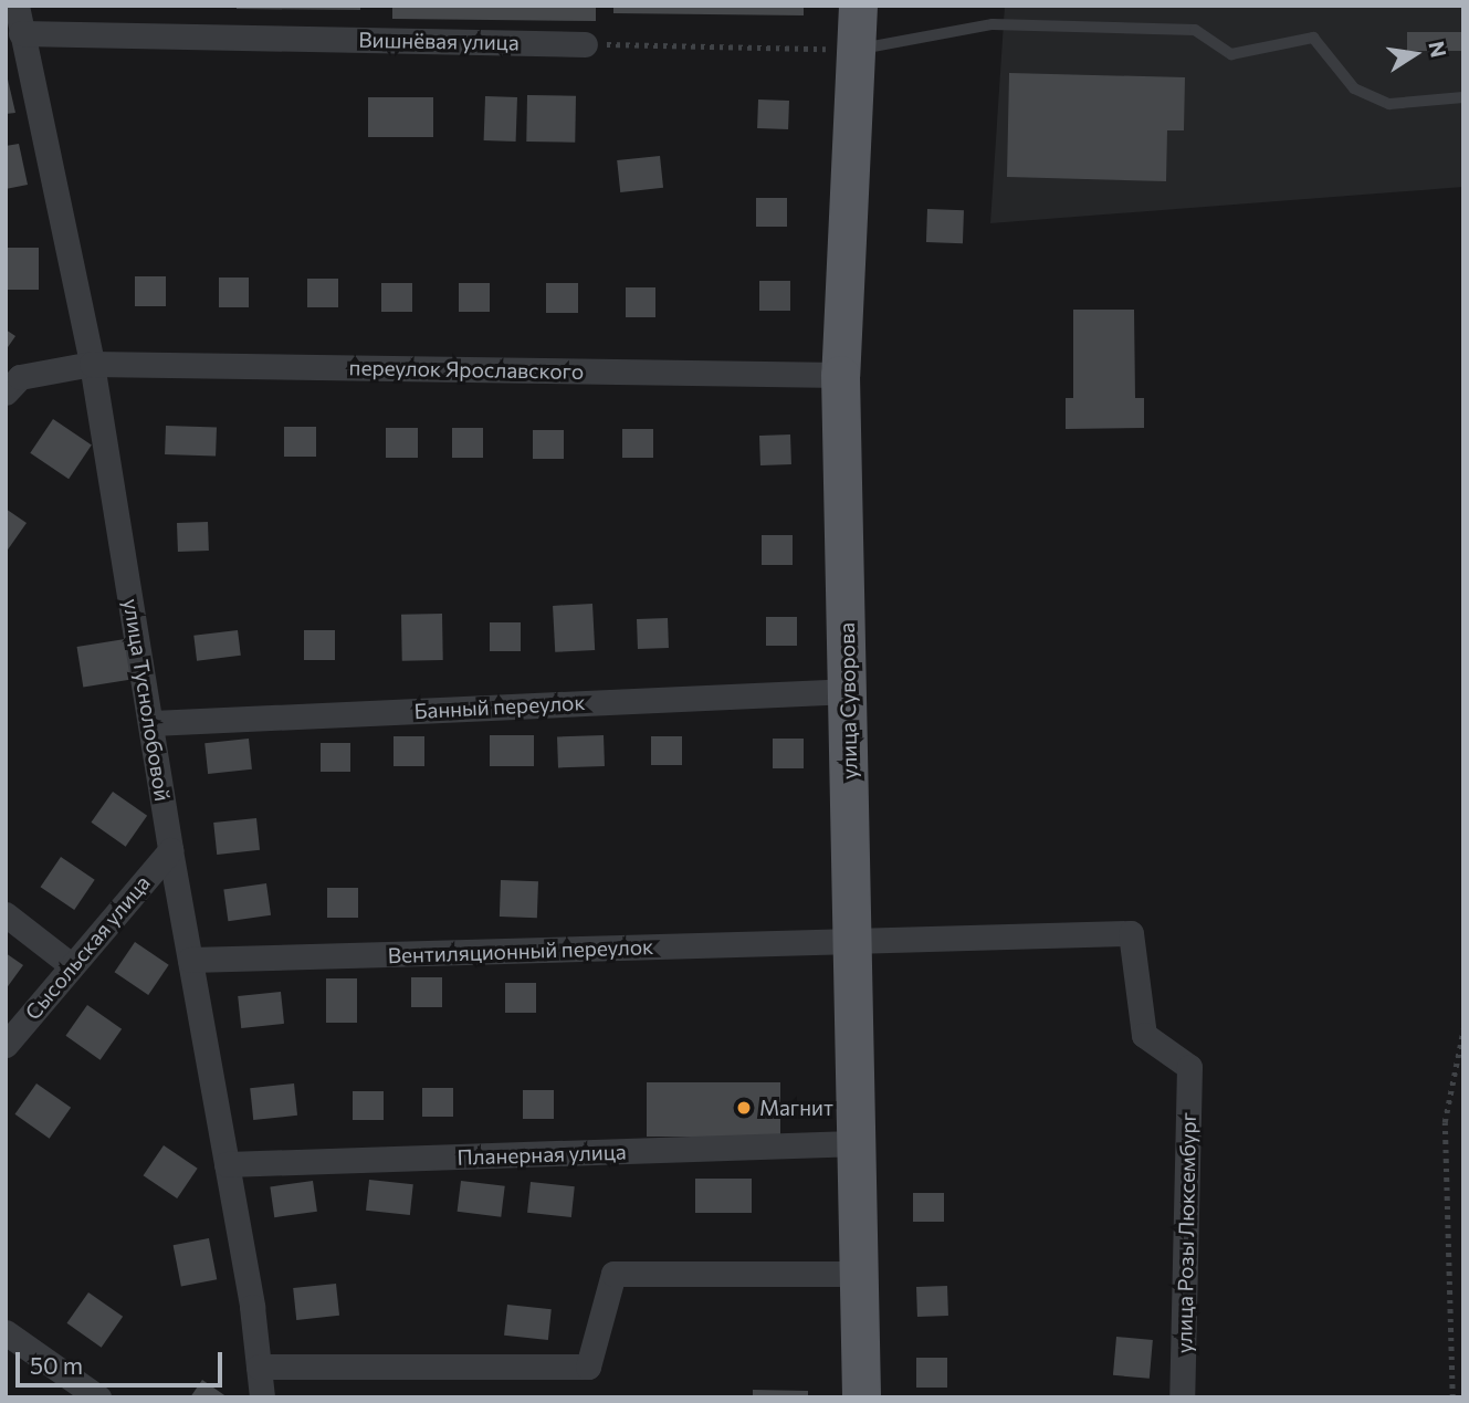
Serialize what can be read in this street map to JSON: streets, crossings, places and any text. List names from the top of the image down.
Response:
{
  "streets": {
    "main road": ["улица Суворова"],
    "street": [
      "Вишнёвая улица",
      "переулок Ярославского",
      "улица Туснолобовой",
      "Банный переулок",
      "Сысольская улица",
      "Вентиляционный переулок",
      "Планерная улица",
      "улица Розы Люксембург"
    ]
  },
  "crossings": [
    ["Вишнёвая улица", "улица Туснолобовой"],
    ["переулок Ярославского", "улица Туснолобовой"],
    ["переулок Ярославского", "улица Суворова"],
    ["улица Туснолобовой", "Банный переулок"],
    ["улица Туснолобовой", "Сысольская улица"],
    ["улица Туснолобовой", "Вентиляционный переулок"],
    ["улица Туснолобовой", "Планерная улица"],
    ["улица Суворова", "Банный переулок"],
    ["улица Суворова", "Вентиляционный переулок"],
    ["улица Суворова", "Планерная улица"],
    ["Вентиляционный переулок", "улица Розы Люксембург"]
  ],
  "places": ["Магнит"],
  "scale_bar": "50 m",
  "north": "right"
}
